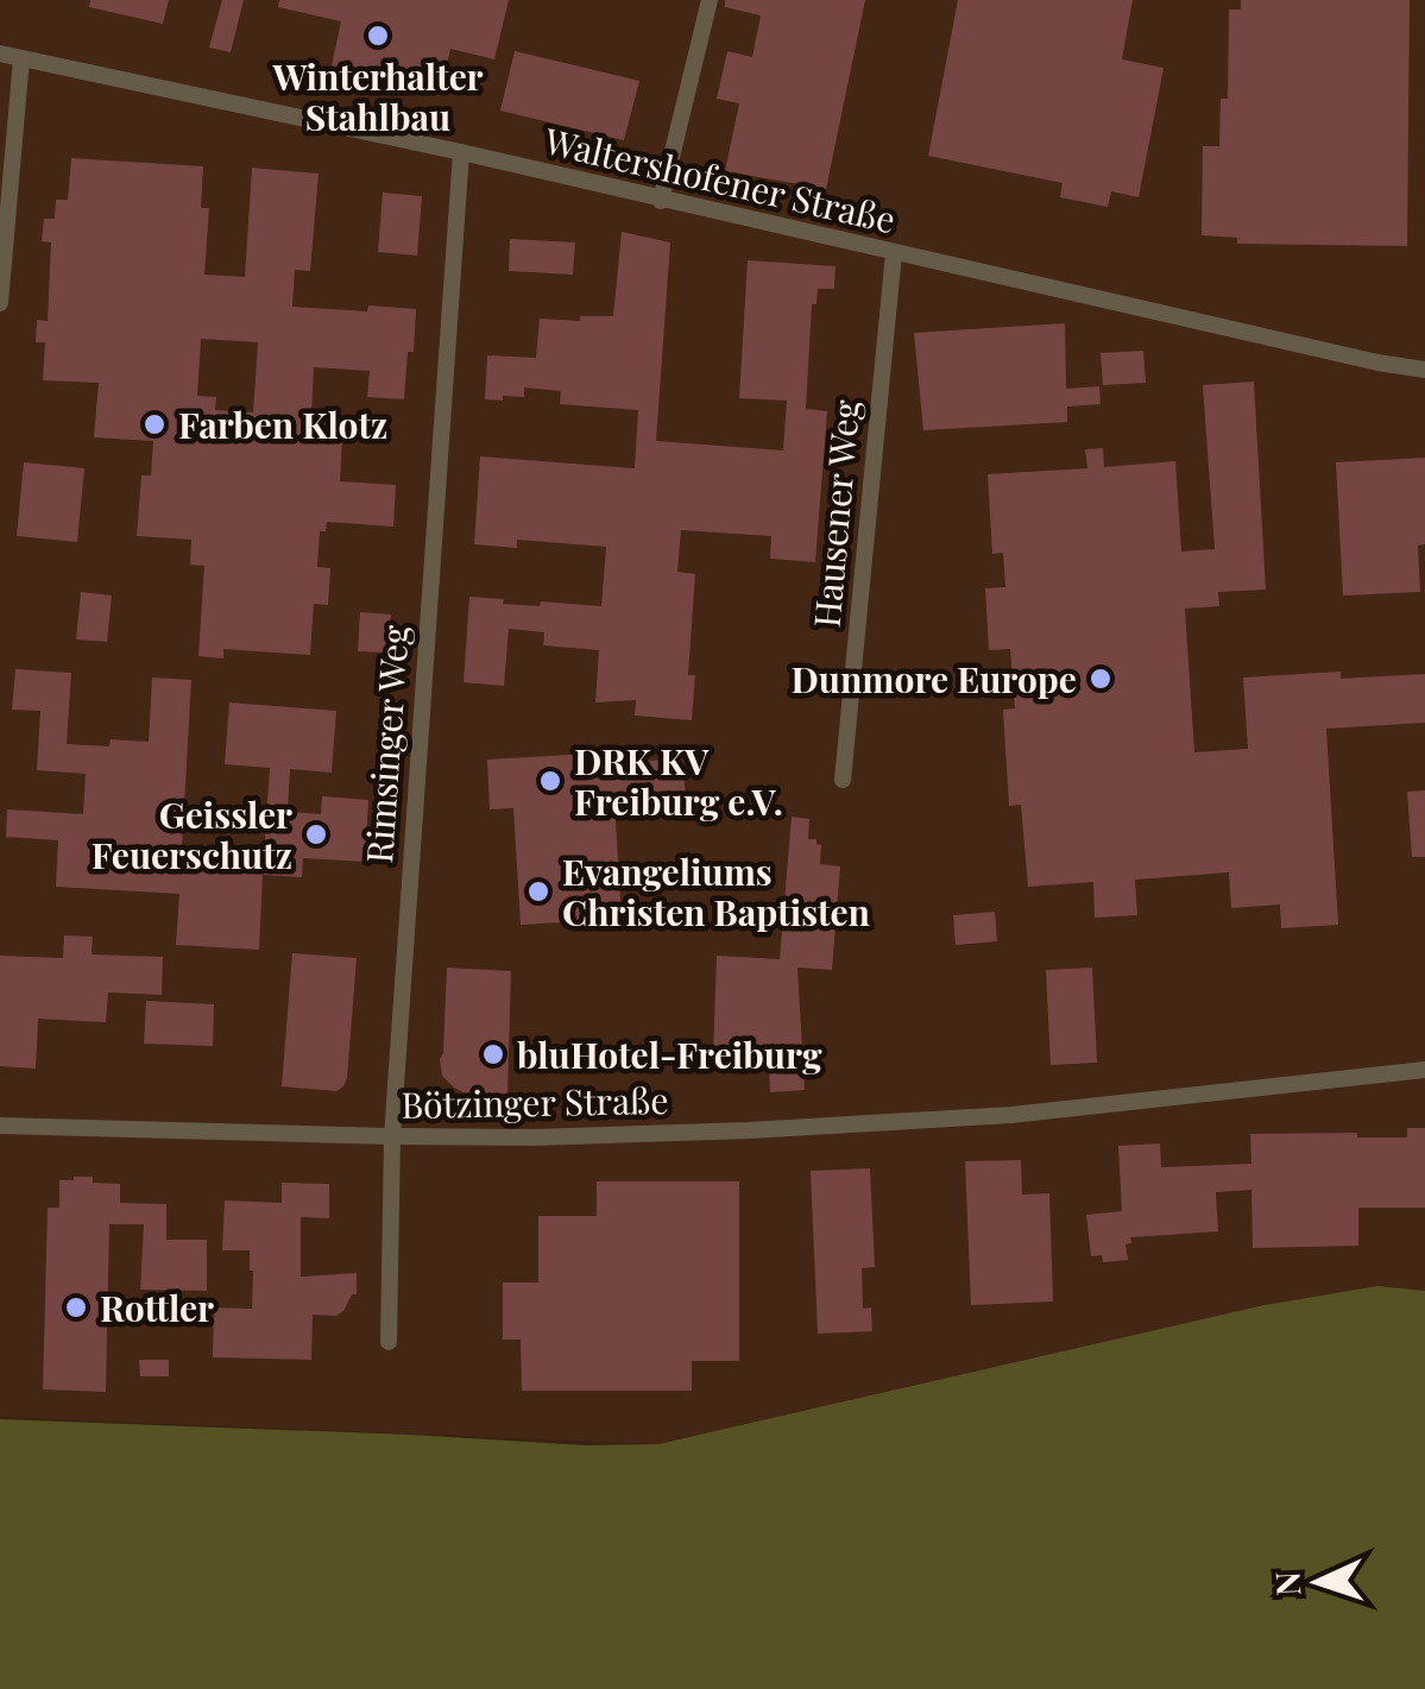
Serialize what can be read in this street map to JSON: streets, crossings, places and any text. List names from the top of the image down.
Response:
{
  "streets": {
    "street": [
      "Waltershofener Straße",
      "Hausener Weg",
      "Rimsinger Weg",
      "Bötzinger Straße"
    ]
  },
  "crossings": [
    ["Waltershofener Straße", "Hausener Weg"],
    ["Waltershofener Straße", "Rimsinger Weg"],
    ["Rimsinger Weg", "Bötzinger Straße"]
  ],
  "places": [
    "Winterhalter Stahlbau",
    "Farben Klotz",
    "Dunmore Europe",
    "DRK KV Freiburg e.V.",
    "Geissler Feuerschutz",
    "Evangeliums Christen Baptisten",
    "bluHotel-Freiburg",
    "Rottler"
  ],
  "north": "left"
}
